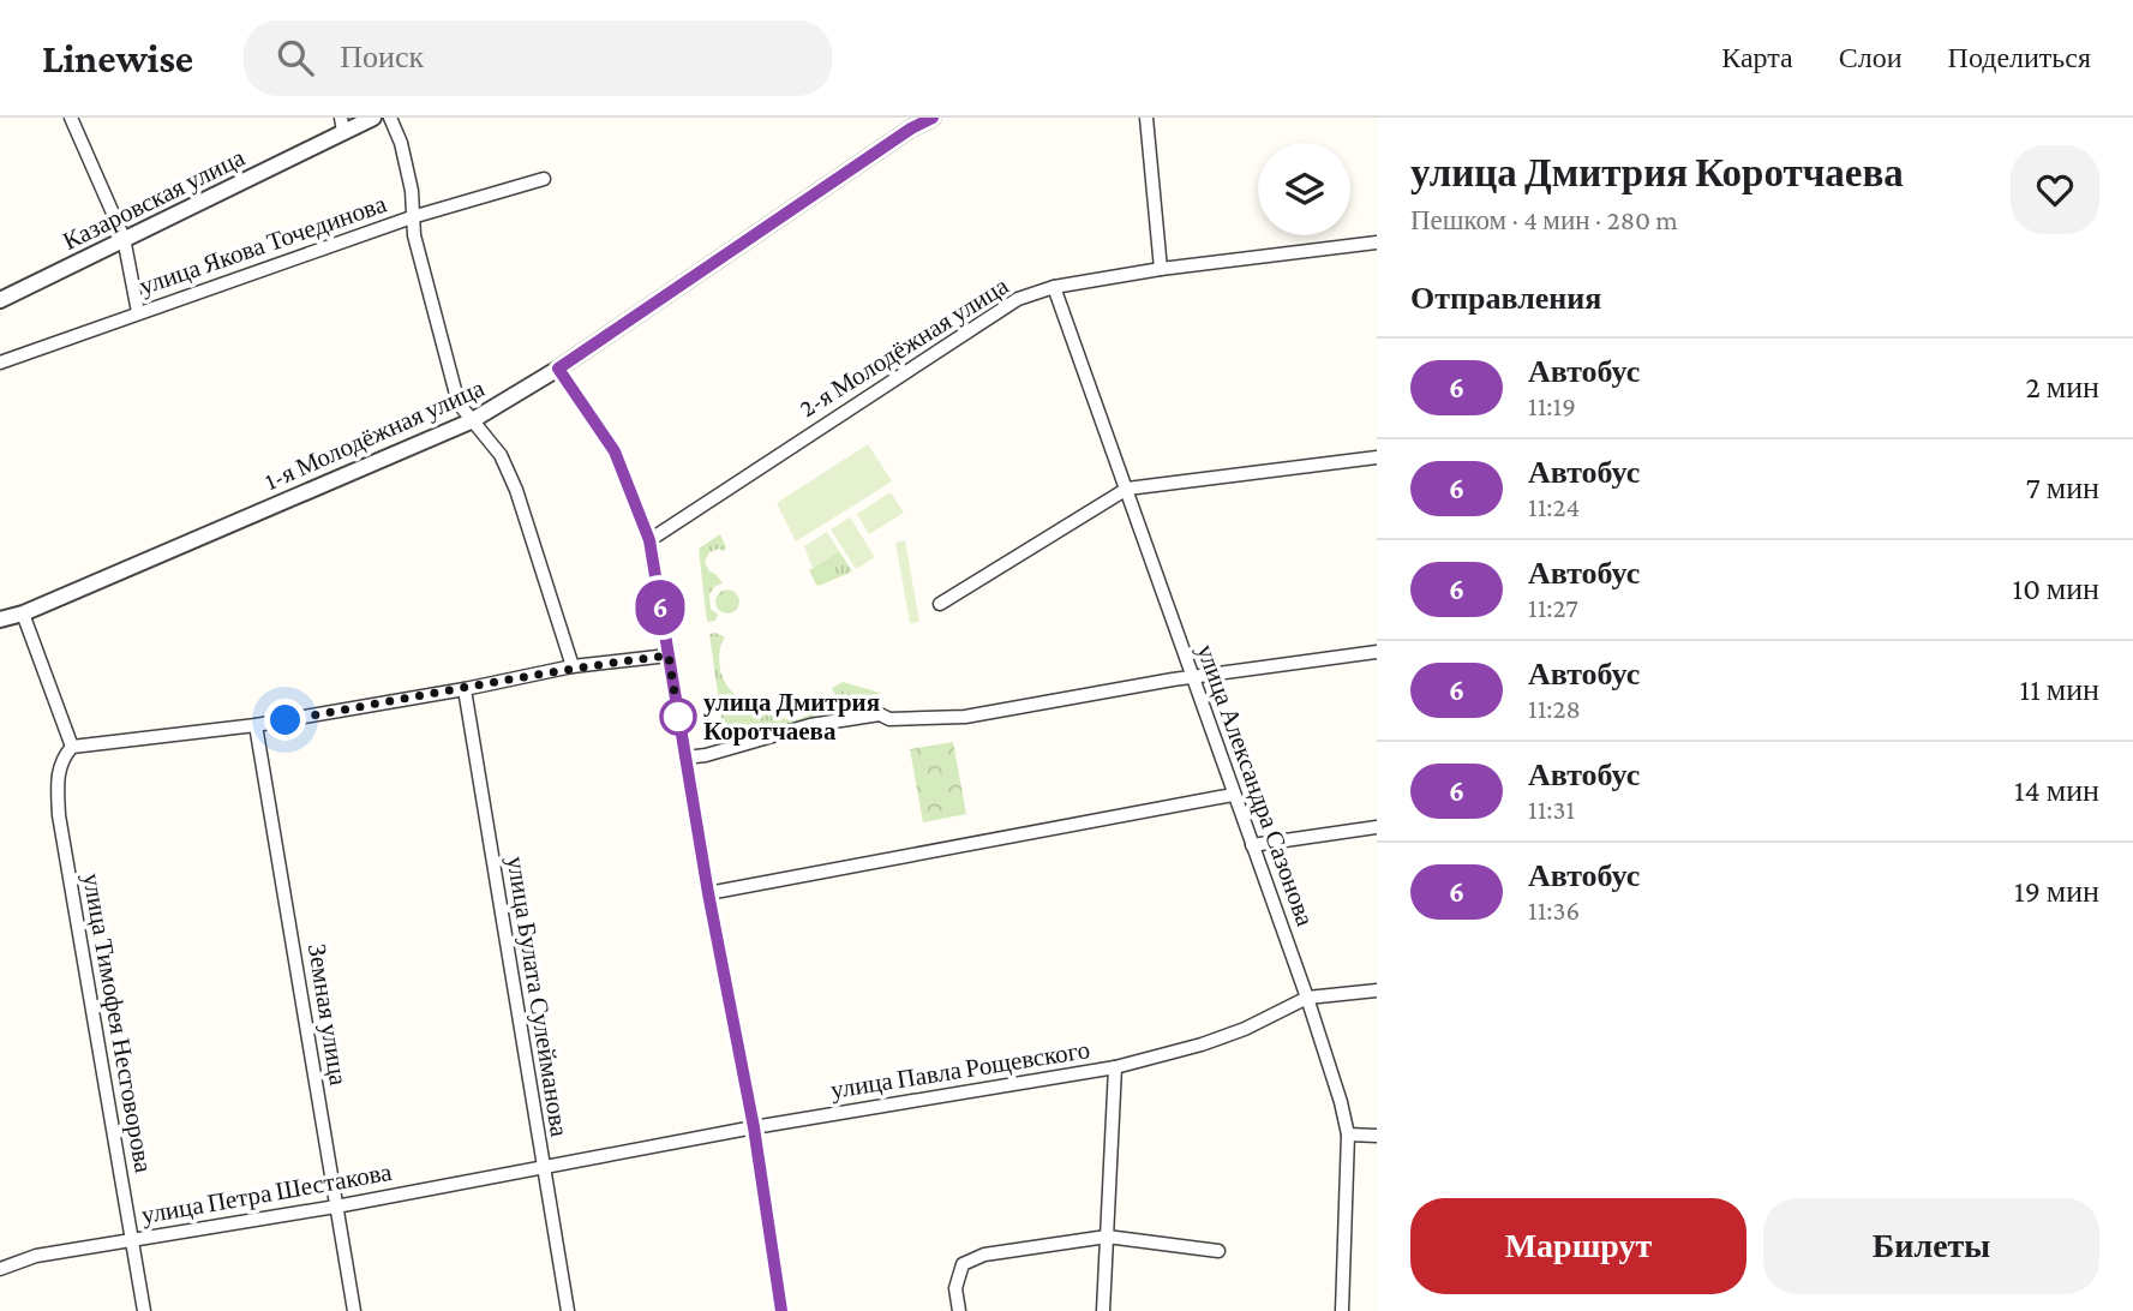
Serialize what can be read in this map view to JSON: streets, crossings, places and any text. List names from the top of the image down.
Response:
{
  "streets": {
    "street": [
      "Казаровская улица",
      "улица Якова Точединова",
      "2-я Молодёжная улица",
      "1-я Молодёжная улица",
      "улица Александра Сазонова",
      "улица Булата Сулейманова",
      "Земная улица",
      "улица Тимофея Несговорова",
      "улица Павла Рощевского",
      "улица Петра Шестакова"
    ]
  },
  "crossings": [
    ["2-я Молодёжная улица", "улица Александра Сазонова"],
    ["улица Александра Сазонова", "улица Павла Рощевского"],
    ["улица Булата Сулейманова", "улица Павла Рощевского"],
    ["улица Булата Сулейманова", "улица Петра Шестакова"],
    ["Земная улица", "улица Петра Шестакова"],
    ["улица Тимофея Несговорова", "улица Петра Шестакова"],
    ["улица Павла Рощевского", "улица Петра Шестакова"]
  ],
  "places": ["улица Дмитрия Коротчаева"],
  "lines": ["bus line 6"],
  "page": {
    "header": "Linewise",
    "search": "Поиск",
    "nav": ["Карта", "Слои", "Поделиться"],
    "on_map": "6",
    "heading": [
      ["улица Дмитрия Коротчаева", "Пешком · 4 мин · 280 m"],
      "Отправления"
    ],
    "list": [
      {
        "mark": "6",
        "name": "Автобус",
        "note": "11:19",
        "value": "2 мин"
      },
      {
        "mark": "6",
        "name": "Автобус",
        "note": "11:24",
        "value": "7 мин"
      },
      {
        "mark": "6",
        "name": "Автобус",
        "note": "11:27",
        "value": "10 мин"
      },
      {
        "mark": "6",
        "name": "Автобус",
        "note": "11:28",
        "value": "11 мин"
      },
      {
        "mark": "6",
        "name": "Автобус",
        "note": "11:31",
        "value": "14 мин"
      },
      {
        "mark": "6",
        "name": "Автобус",
        "note": "11:36",
        "value": "19 мин"
      }
    ],
    "buttons": ["Маршрут", "Билеты"]
  }
}
